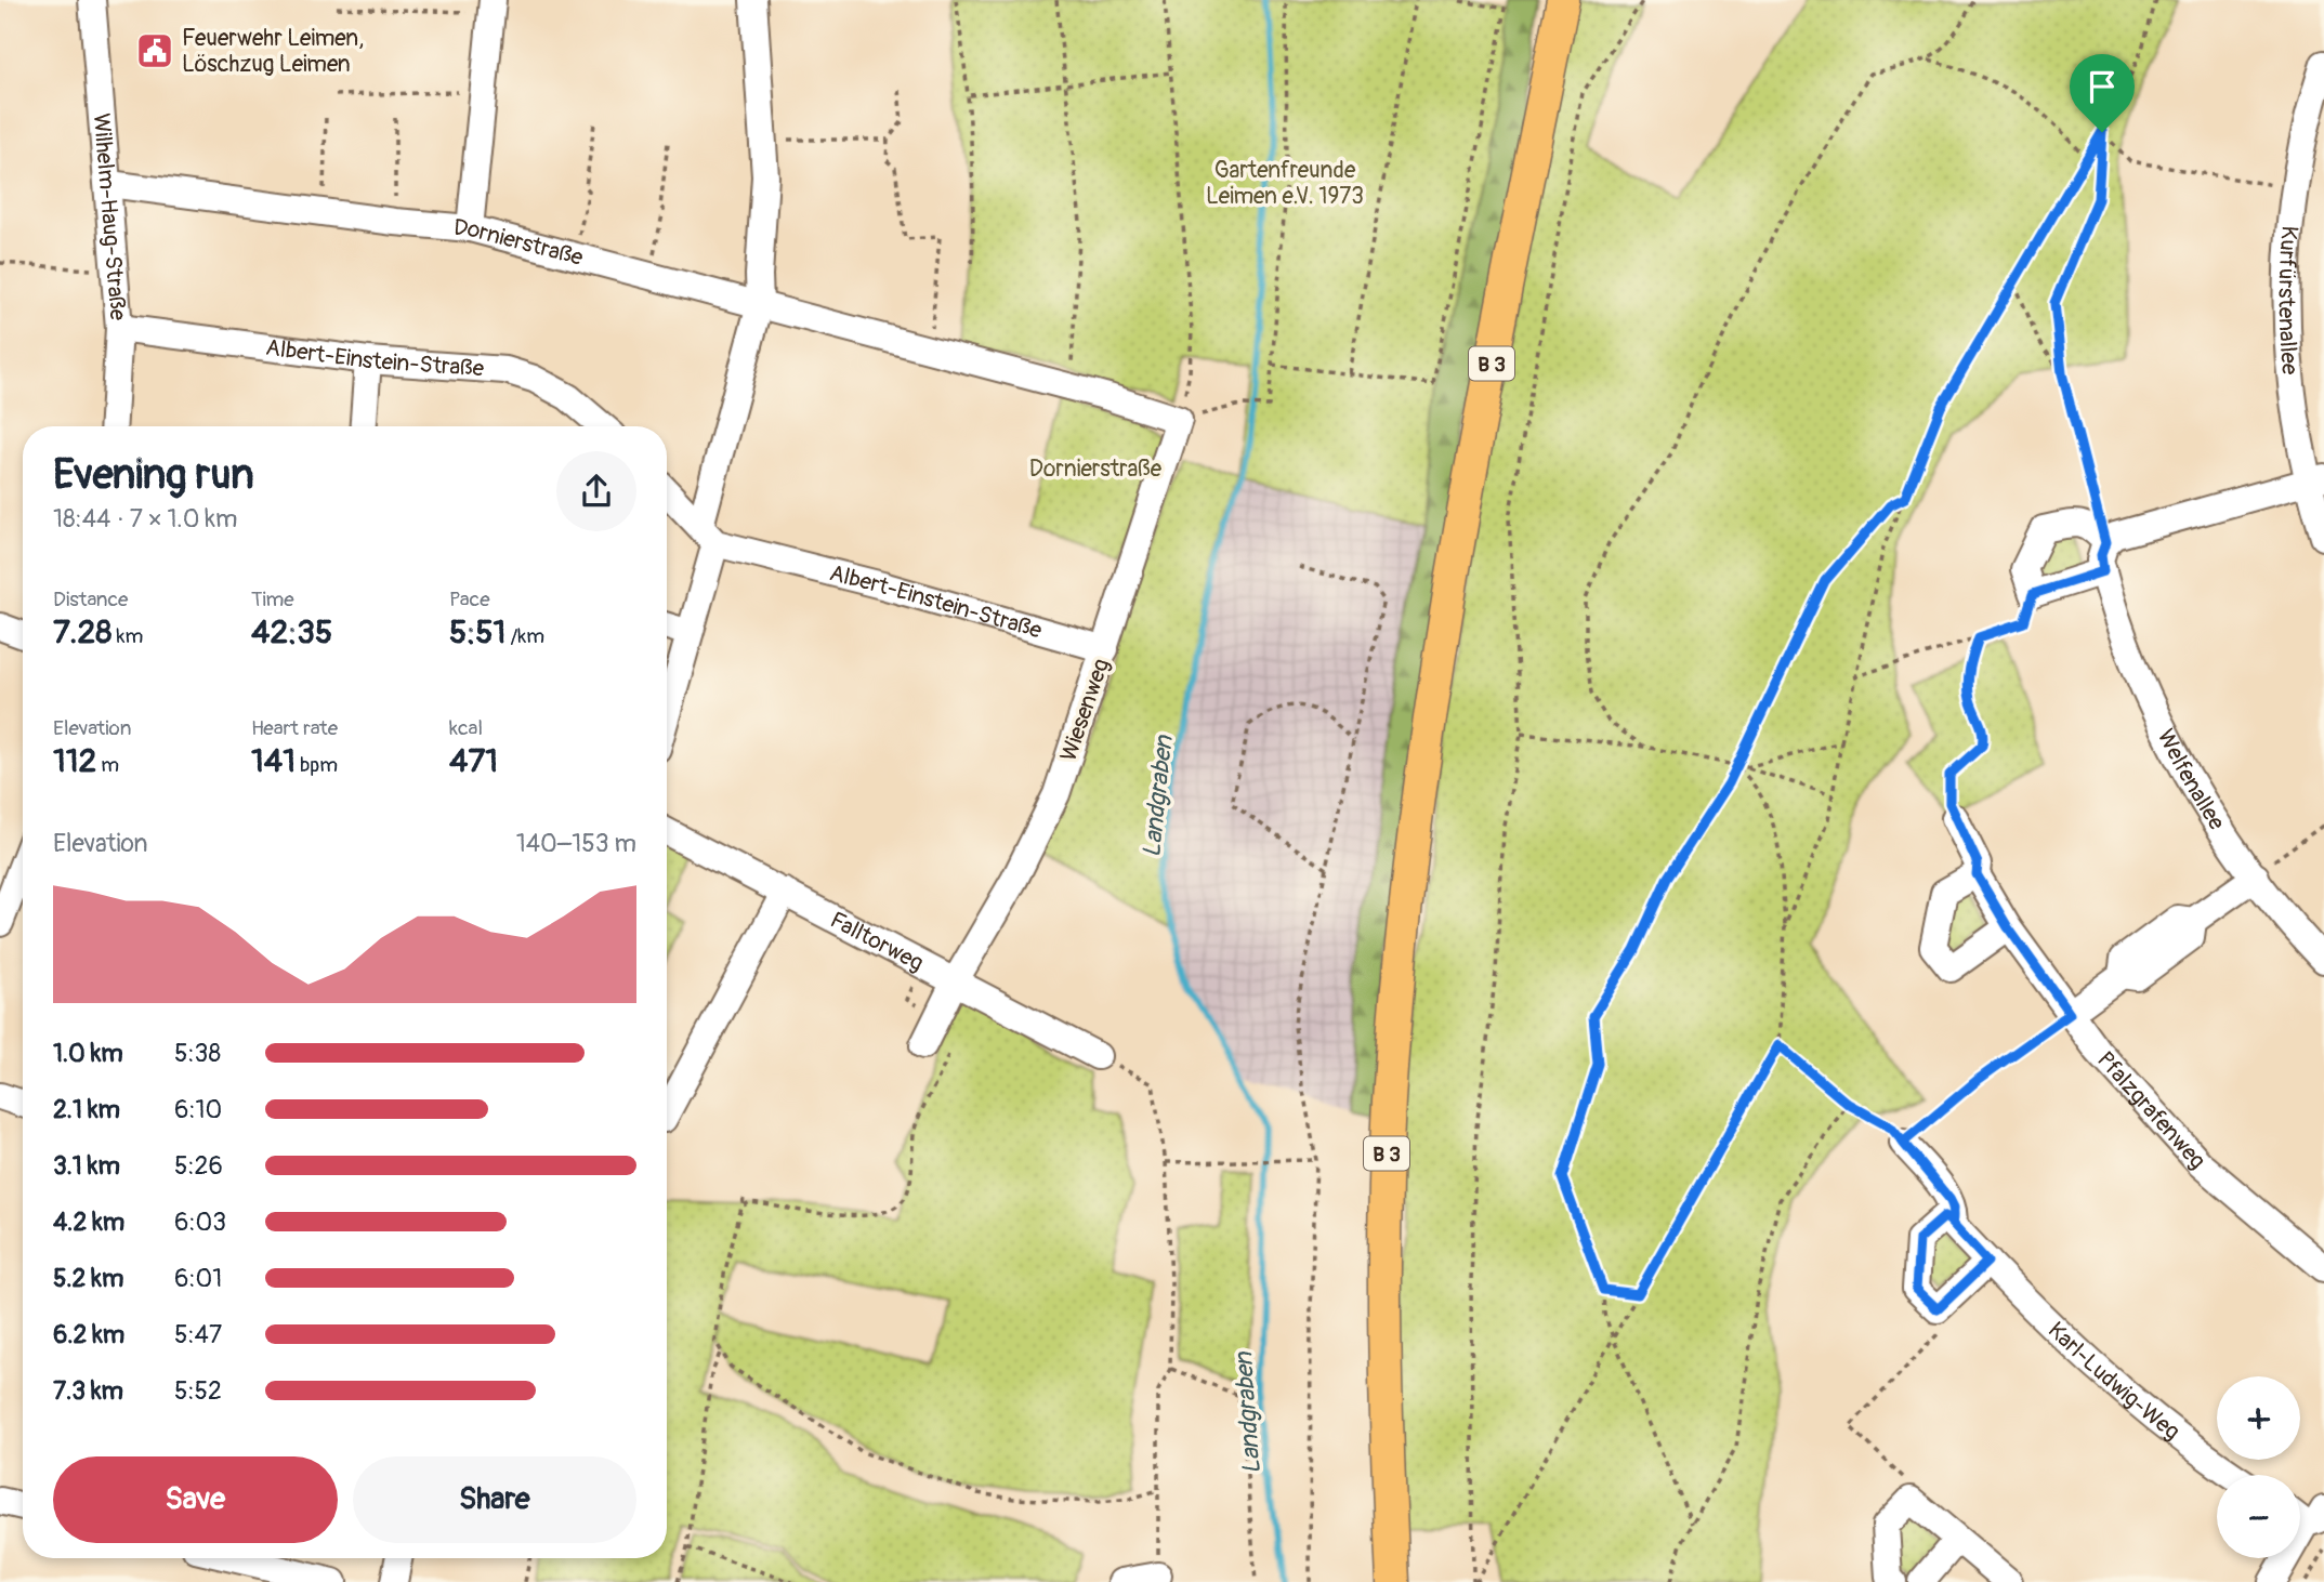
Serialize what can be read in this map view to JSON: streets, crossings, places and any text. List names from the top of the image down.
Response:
{
  "streets": {
    "main road": ["B 3"],
    "street": [
      "Wilhelm-Haug-Straße",
      "Dornierstraße",
      "Kurfürstenallee",
      "Albert-Einstein-Straße",
      "Wiesenweg",
      "Welfenallee",
      "Falltorweg",
      "Pfalzgrafenweg",
      "Karl-Ludwig-Weg"
    ]
  },
  "crossings": [
    ["Wilhelm-Haug-Straße", "Dornierstraße"],
    ["Wilhelm-Haug-Straße", "Albert-Einstein-Straße"],
    ["Dornierstraße", "Wiesenweg"],
    ["Albert-Einstein-Straße", "Wiesenweg"],
    ["Wiesenweg", "Falltorweg"]
  ],
  "water": ["Landgraben"],
  "parks": ["Gartenfreunde Leimen e.V. 1973", "Dornierstraße"],
  "places": {
    "public building": ["Feuerwehr Leimen, Löschzug Leimen"]
  },
  "page": {
    "heading": ["Evening run", "18:44 · 7 × 1.0 km"],
    "stats": [
      ["Distance", "7.28 km"],
      ["Time", "42:35"],
      ["Pace", "5:51 /km"],
      ["Elevation", "112 m"],
      ["Heart rate", "141 bpm"],
      ["kcal", "471"]
    ],
    "chart": ["Elevation", "140–153 m"],
    "list": [
      {
        "name": "1.0 km",
        "note": "5:38"
      },
      {
        "name": "2.1 km",
        "note": "6:10"
      },
      {
        "name": "3.1 km",
        "note": "5:26"
      },
      {
        "name": "4.2 km",
        "note": "6:03"
      },
      {
        "name": "5.2 km",
        "note": "6:01"
      },
      {
        "name": "6.2 km",
        "note": "5:47"
      },
      {
        "name": "7.3 km",
        "note": "5:52"
      }
    ],
    "map_buttons": ["+", "−"],
    "buttons": ["Save", "Share"]
  }
}
